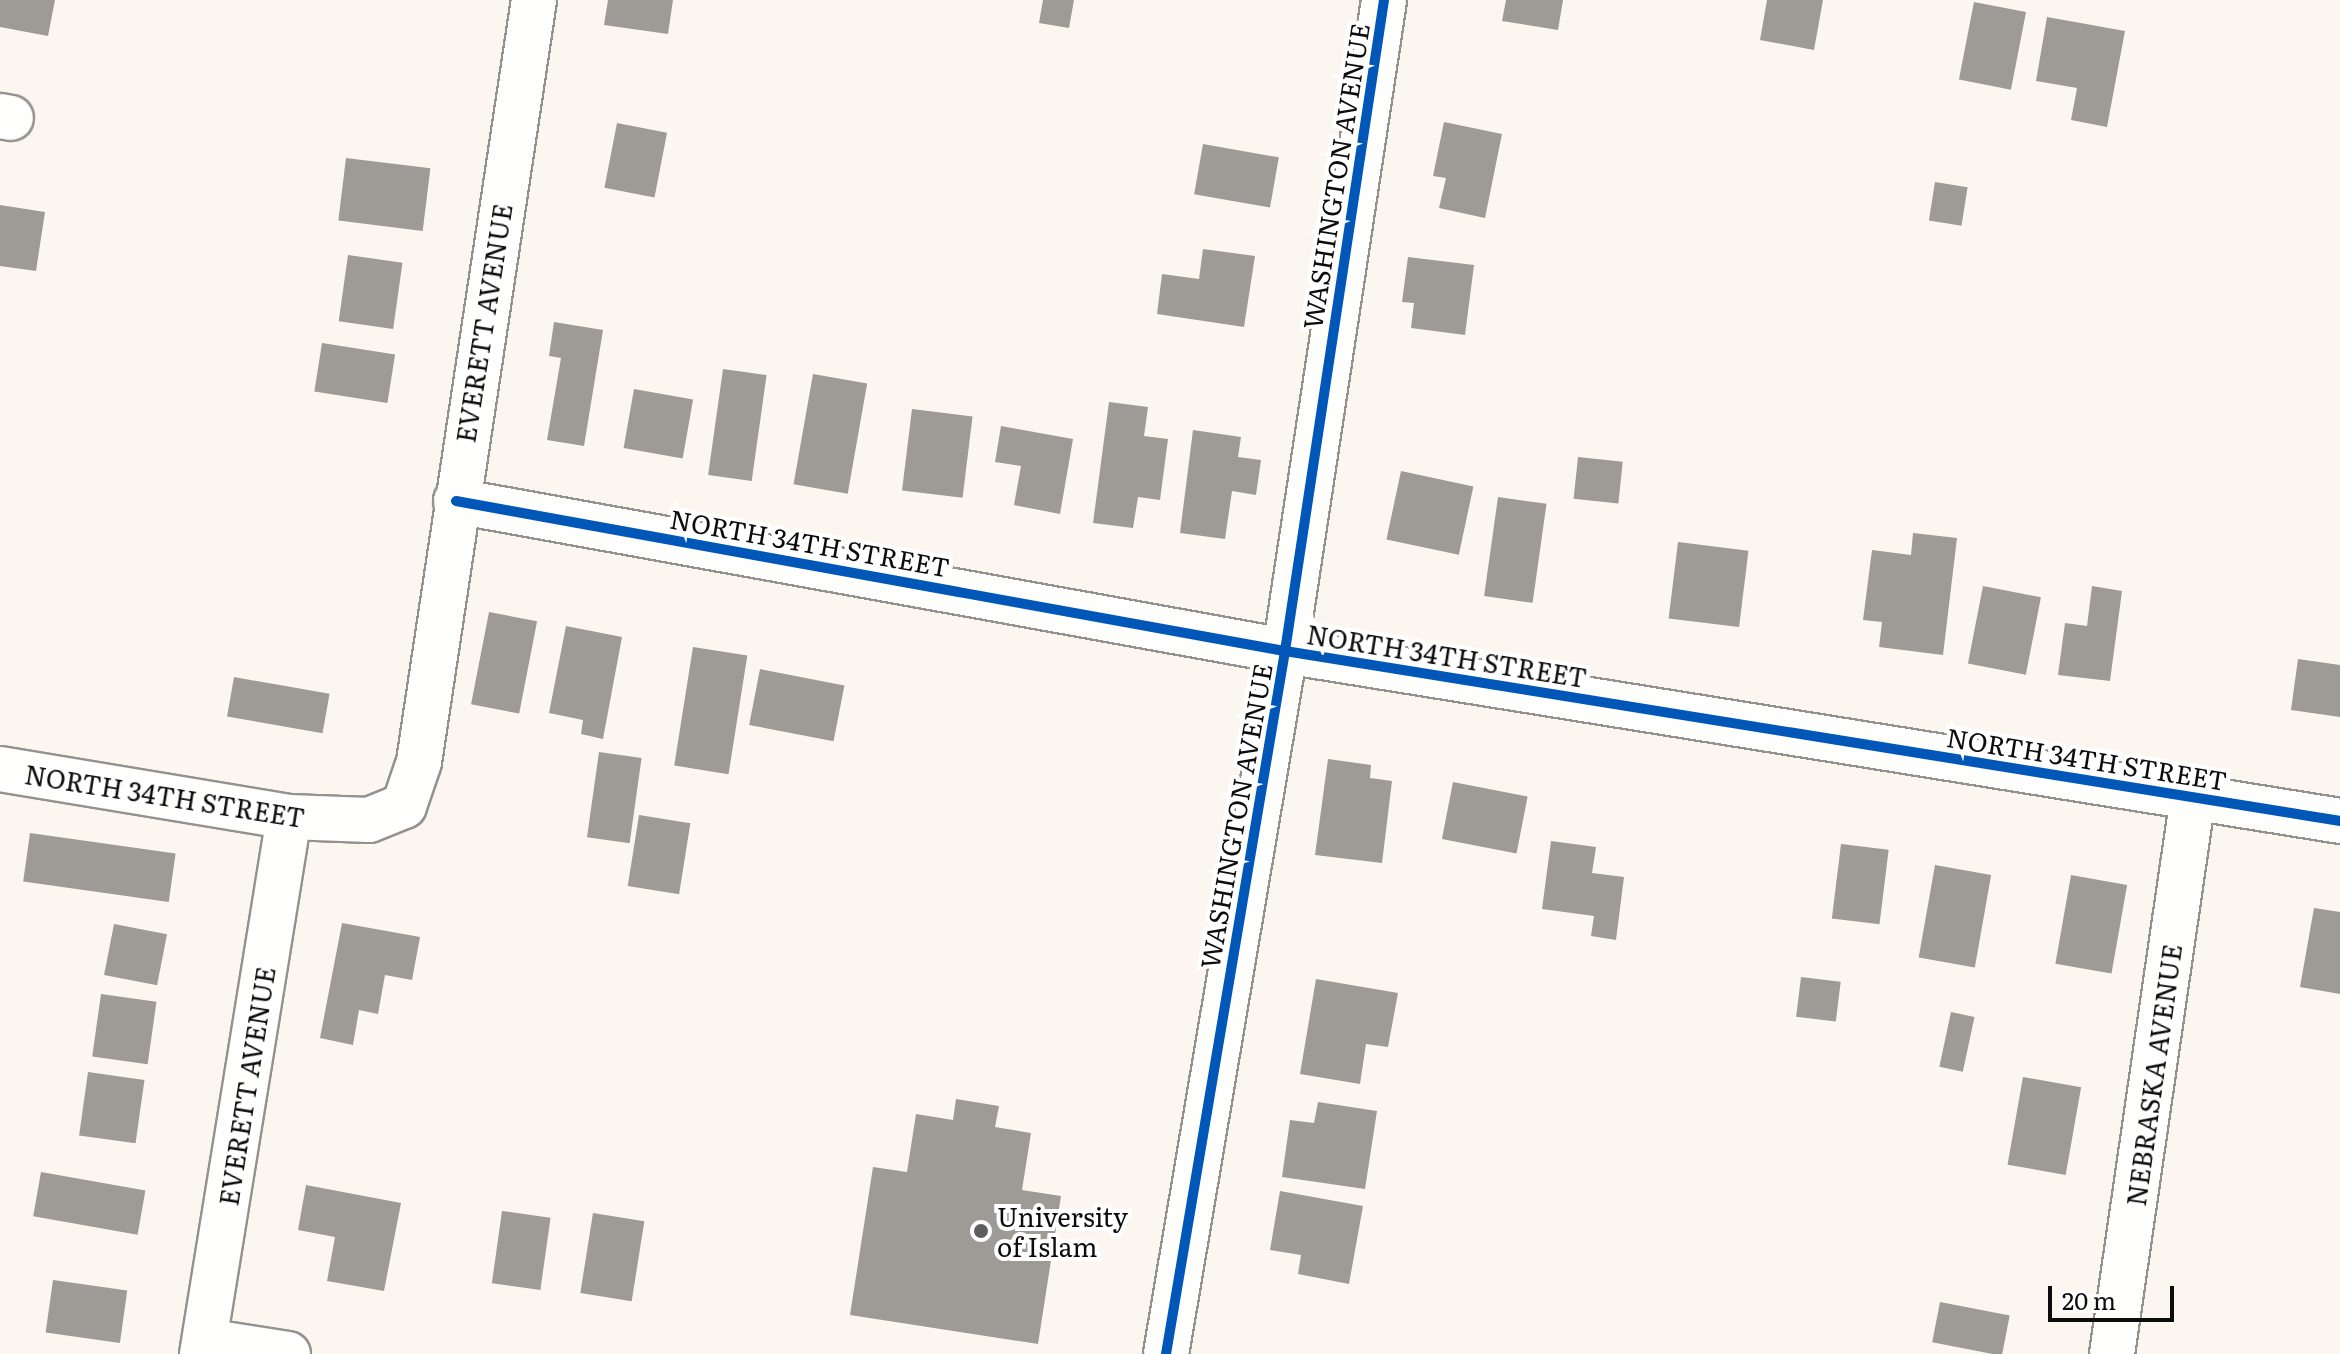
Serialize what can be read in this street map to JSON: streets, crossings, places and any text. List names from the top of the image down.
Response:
{
  "streets": {
    "street": [
      "WASHINGTON AVENUE",
      "EVERETT AVENUE",
      "NORTH 34TH STREET",
      "NEBRASKA AVENUE"
    ]
  },
  "crossings": [
    ["WASHINGTON AVENUE", "NORTH 34TH STREET"],
    ["EVERETT AVENUE", "NORTH 34TH STREET"],
    ["NORTH 34TH STREET", "NEBRASKA AVENUE"]
  ],
  "places": ["University of Islam"],
  "scale_bar": "20 m"
}
